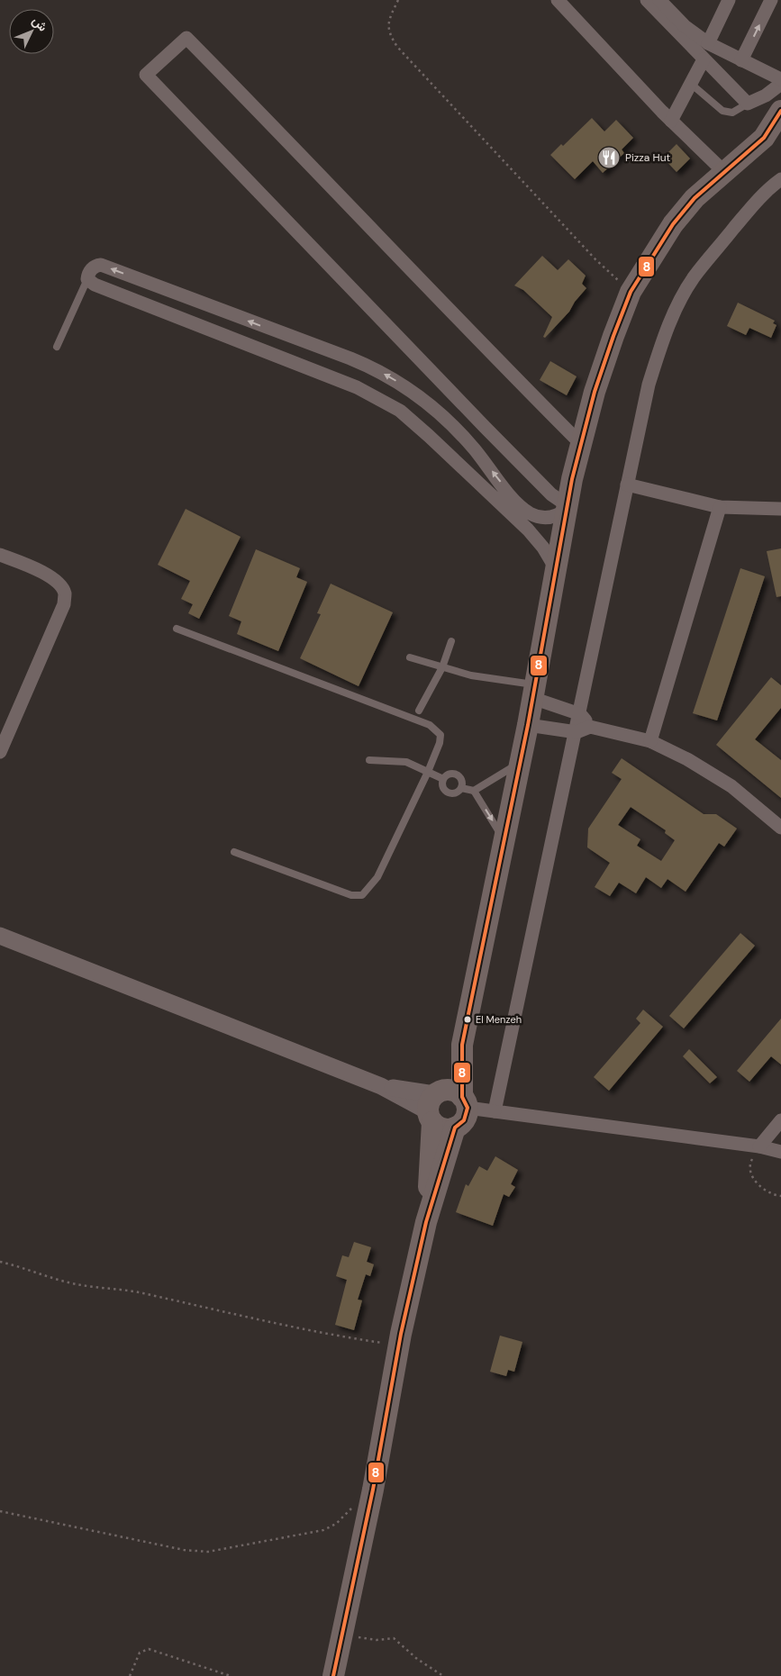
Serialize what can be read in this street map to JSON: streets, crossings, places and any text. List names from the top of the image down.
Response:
{
  "places": {
    "restaurant": ["Pizza Hut"],
    "other": ["El Menzeh"]
  },
  "lines": ["transit line 8"],
  "north": "top right"
}
